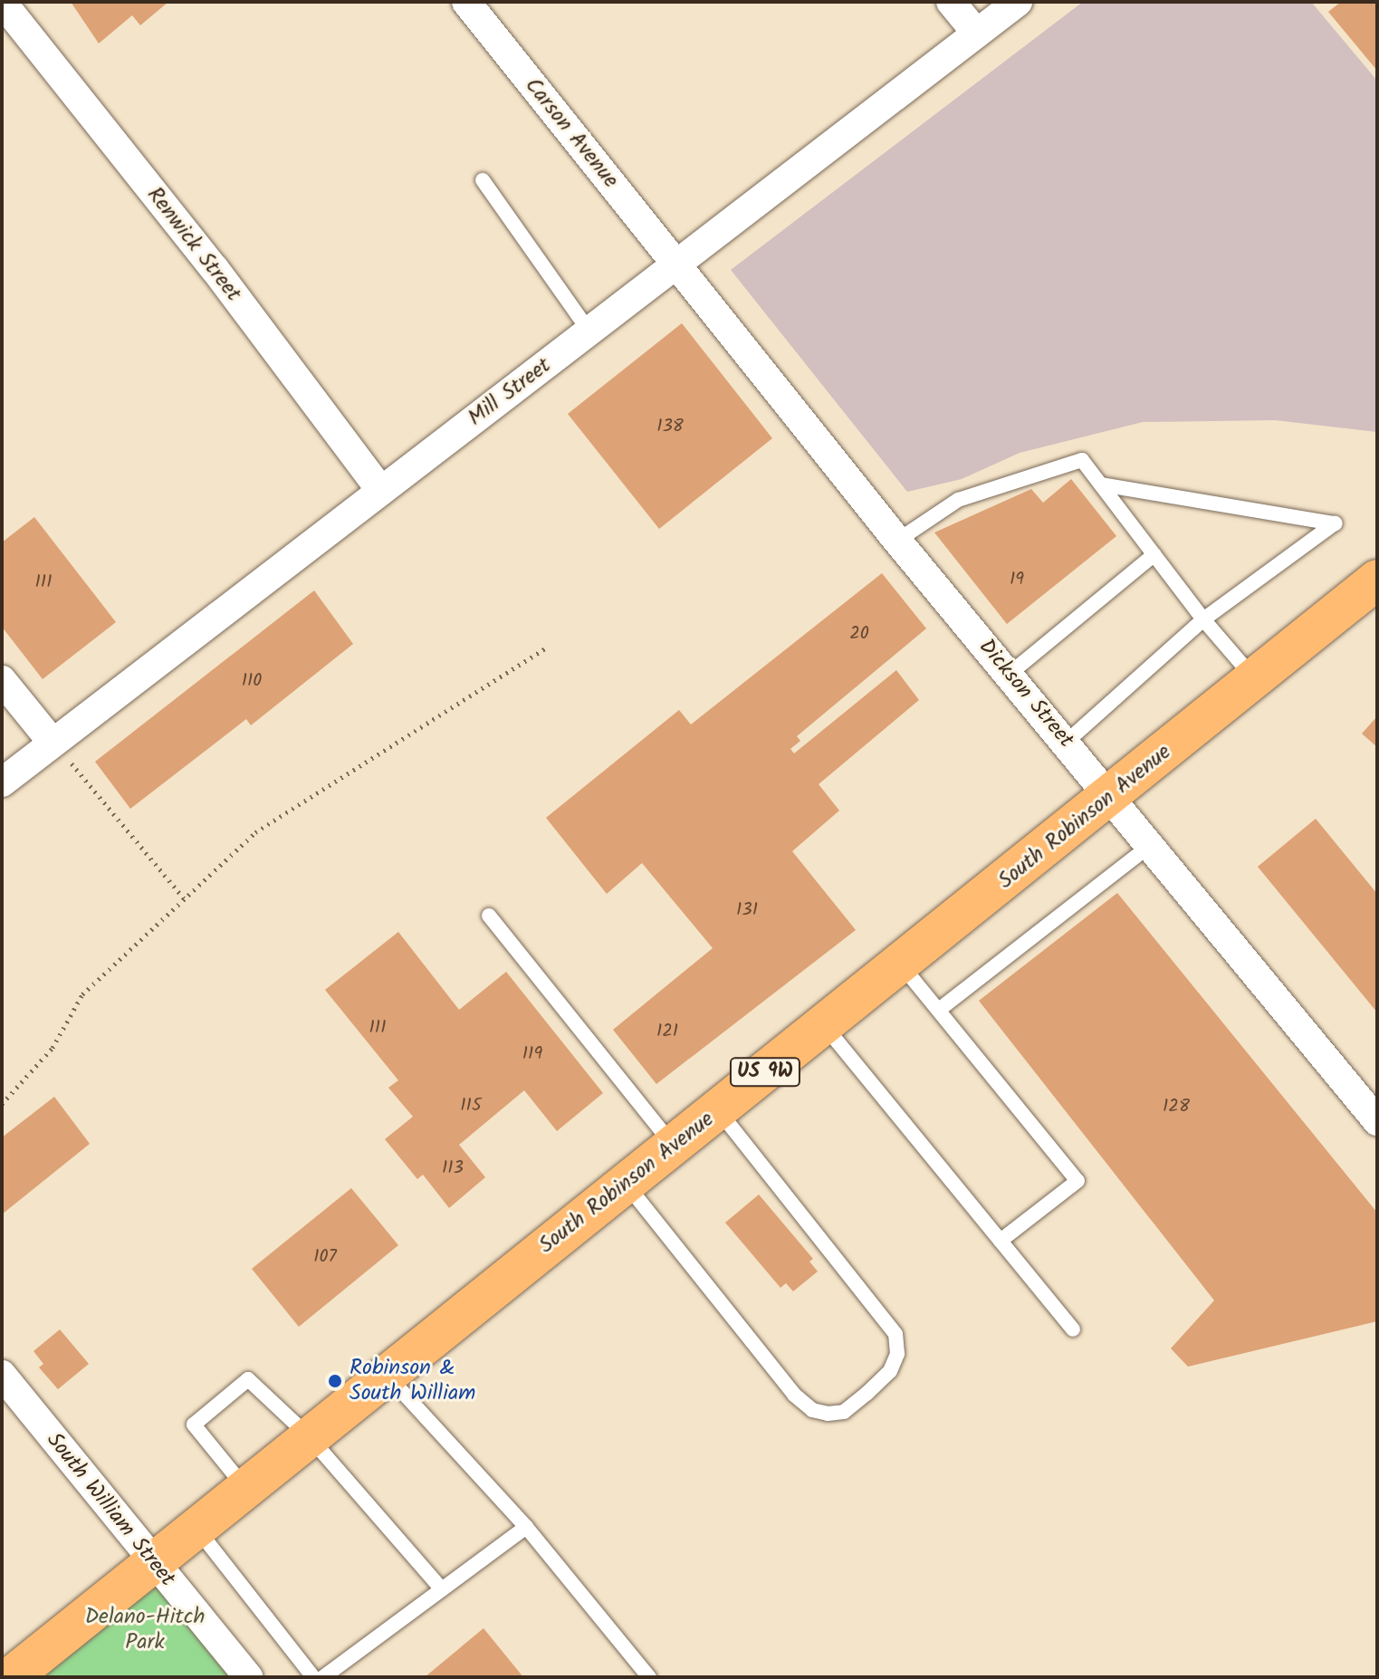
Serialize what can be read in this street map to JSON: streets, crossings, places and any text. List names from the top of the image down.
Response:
{
  "streets": {
    "highway": ["South Robinson Avenue", "US 9W"],
    "street": [
      "Carson Avenue",
      "Renwick Street",
      "Mill Street",
      "Dickson Street",
      "South William Street"
    ]
  },
  "crossings": [
    ["Carson Avenue", "Mill Street"],
    ["Carson Avenue", "Dickson Street"],
    ["Renwick Street", "Mill Street"],
    ["Mill Street", "Dickson Street"],
    ["Dickson Street", "South Robinson Avenue"],
    ["South Robinson Avenue", "South William Street"]
  ],
  "parks": ["Delano-Hitch Park"],
  "places": ["Robinson & South William"],
  "house_numbers": [
    "138",
    "19",
    "111",
    "20",
    "110",
    "131",
    "111",
    "121",
    "119",
    "115",
    "128",
    "113",
    "107"
  ]
}
